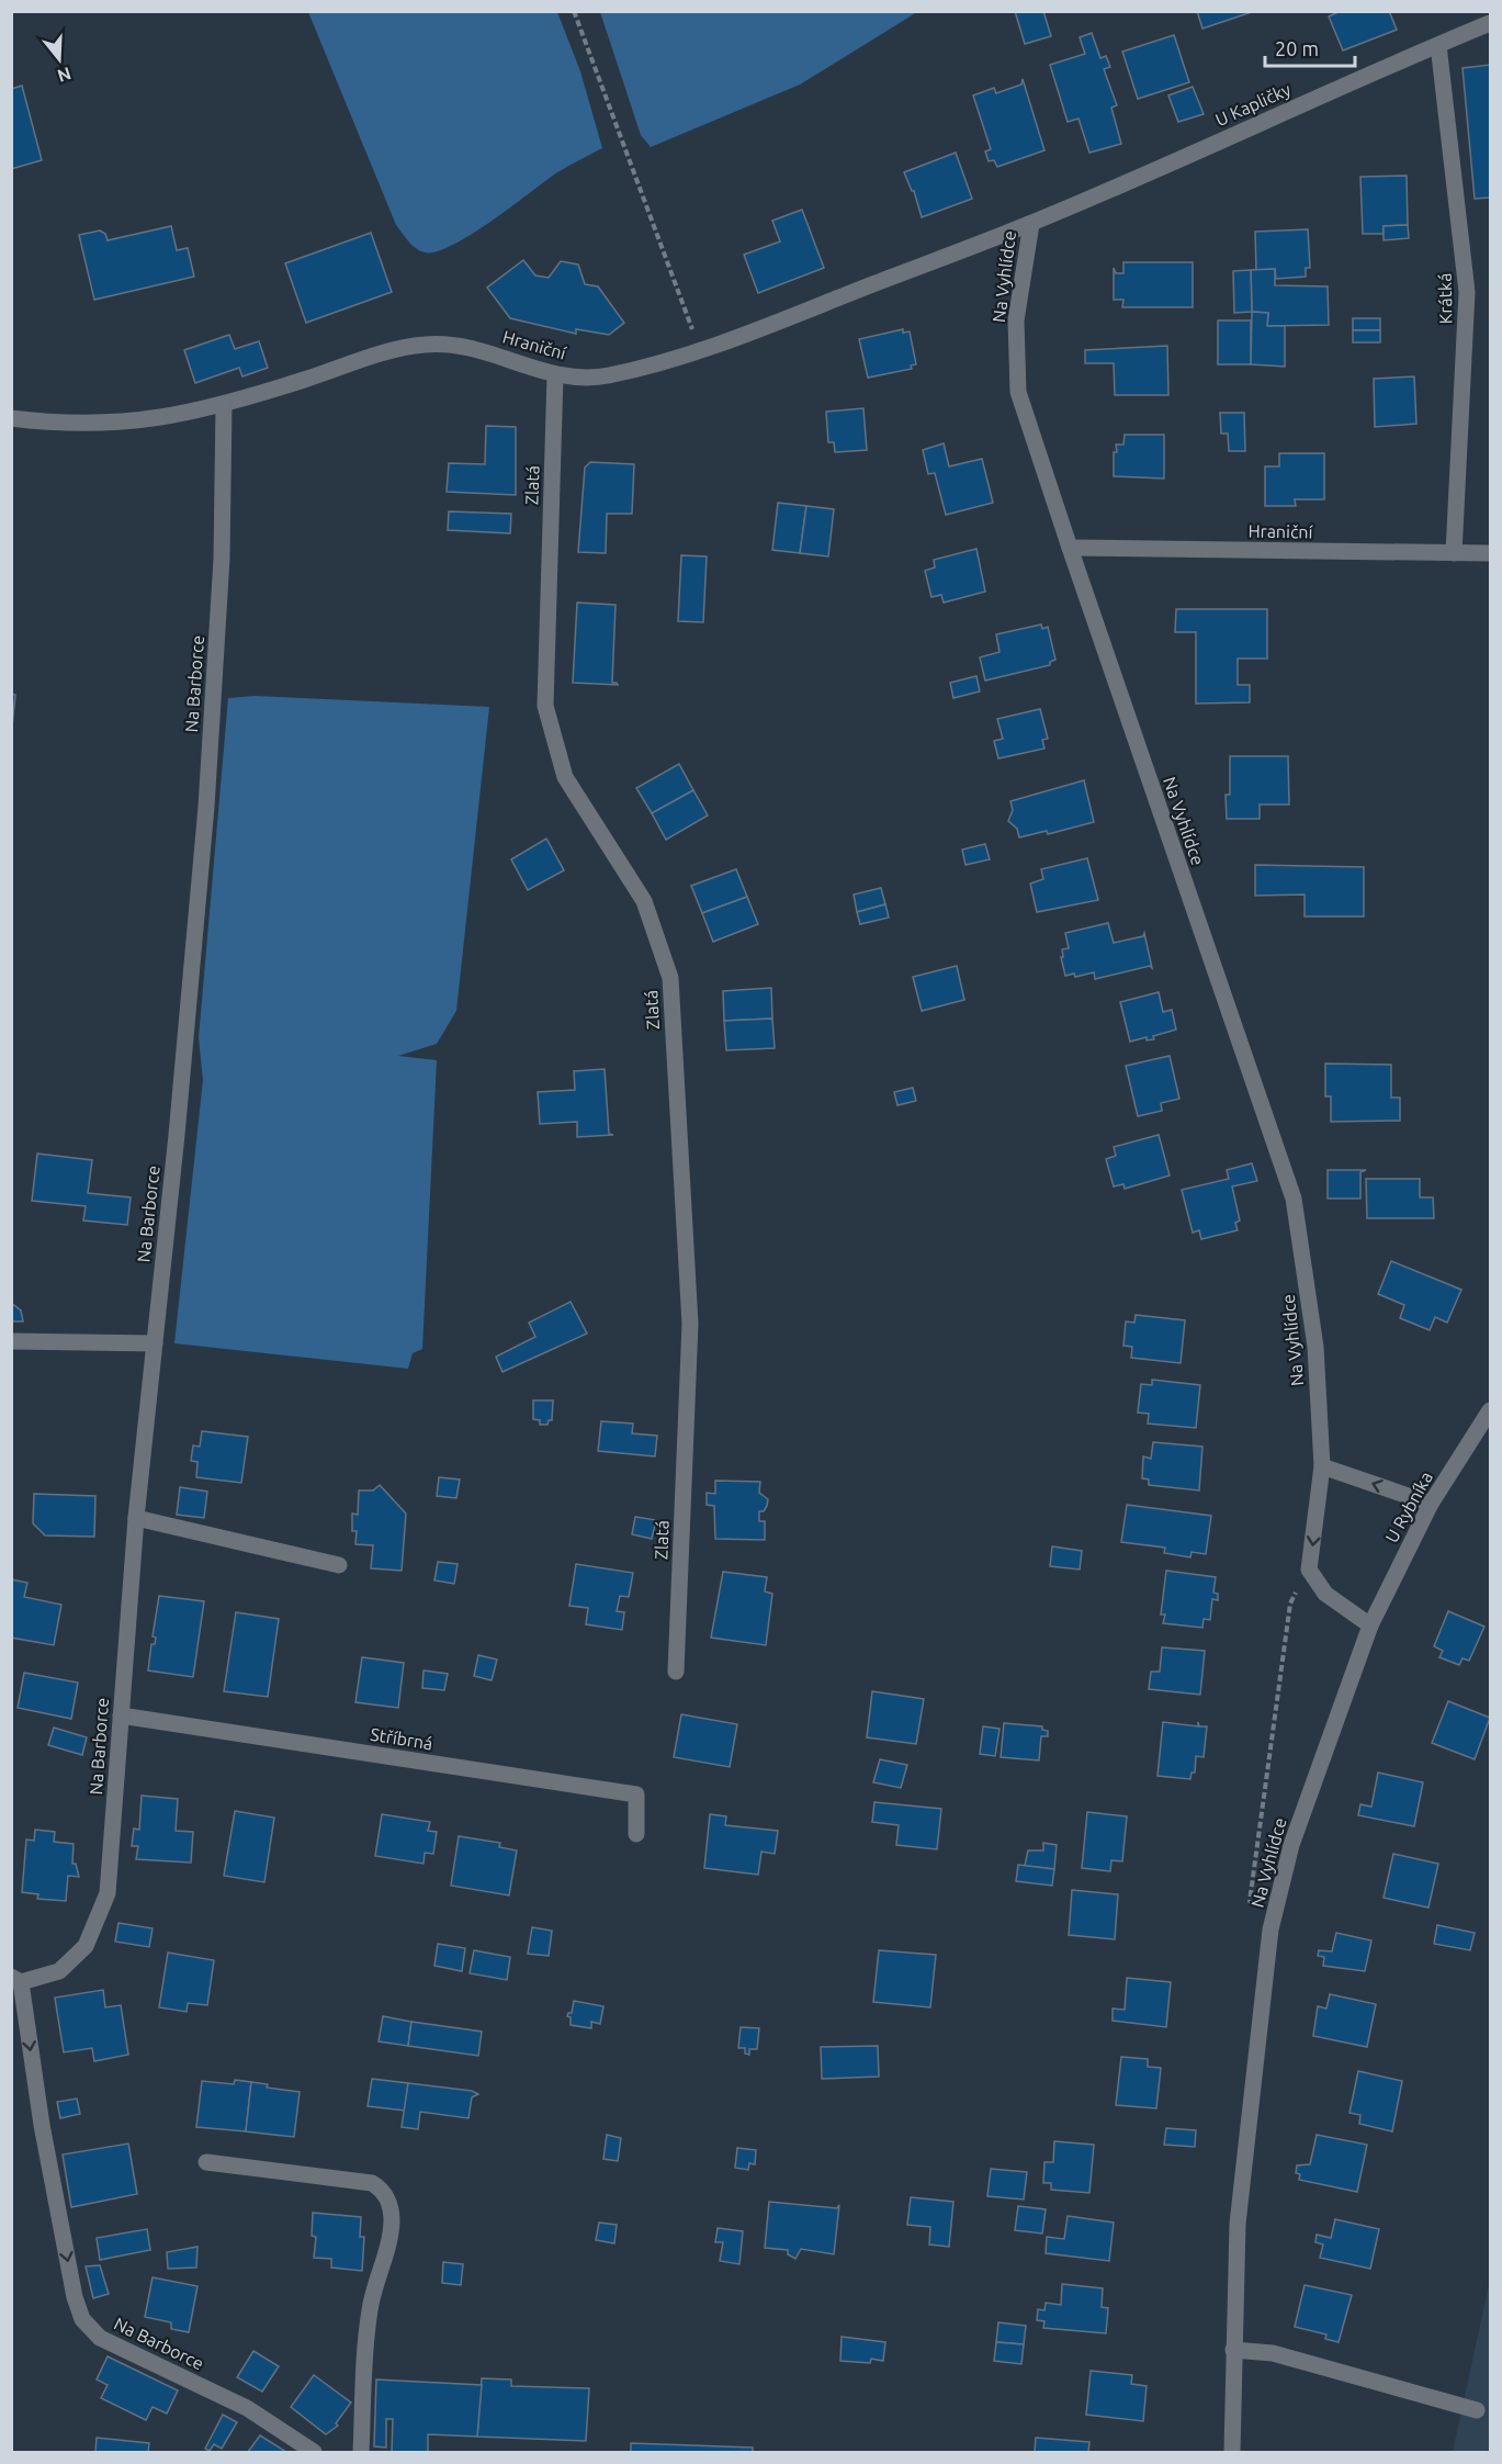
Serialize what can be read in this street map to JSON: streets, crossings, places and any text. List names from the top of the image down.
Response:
{
  "streets": {
    "street": [
      "U Kapličky",
      "Na Vyhlídce",
      "Krátká",
      "Hraniční",
      "Zlatá",
      "Na Barborce",
      "U Rybníka",
      "Stříbrná"
    ]
  },
  "crossings": [
    ["U Kapličky", "Na Vyhlídce"],
    ["U Kapličky", "Krátká"],
    ["U Kapličky", "Hraniční"],
    ["Na Vyhlídce", "Hraniční"],
    ["Na Vyhlídce", "U Rybníka"],
    ["Krátká", "Hraniční"],
    ["Hraniční", "Zlatá"],
    ["Hraniční", "Na Barborce"],
    ["Na Barborce", "Stříbrná"]
  ],
  "scale_bar": "20 m",
  "north": "bottom"
}
